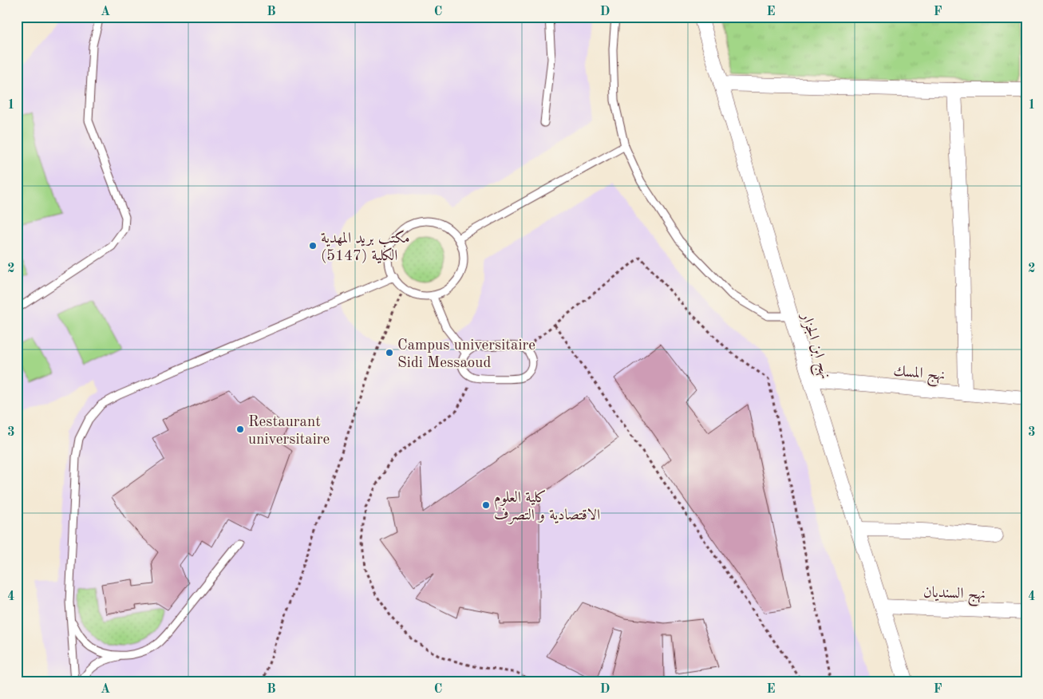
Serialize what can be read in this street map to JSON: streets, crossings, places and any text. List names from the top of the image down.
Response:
{
  "streets": {
    "street": ["نهج ابن الجزار", "نهج المسك", "نهج السنديان"]
  },
  "crossings": [
    ["نهج ابن الجزار", "نهج المسك"],
    ["نهج ابن الجزار", "نهج السنديان"]
  ],
  "places": [
    "مكتب بريد المهدية الكلية (5147)",
    "Campus universitaire Sidi Messaoud",
    "Restaurant universitaire",
    "كلية العلوم الاقتصادية و التصرف"
  ],
  "grid": {
    "columns": [
      "A",
      "B",
      "C",
      "D",
      "E",
      "F"
    ],
    "rows": [
      "1",
      "2",
      "3",
      "4"
    ]
  }
}
